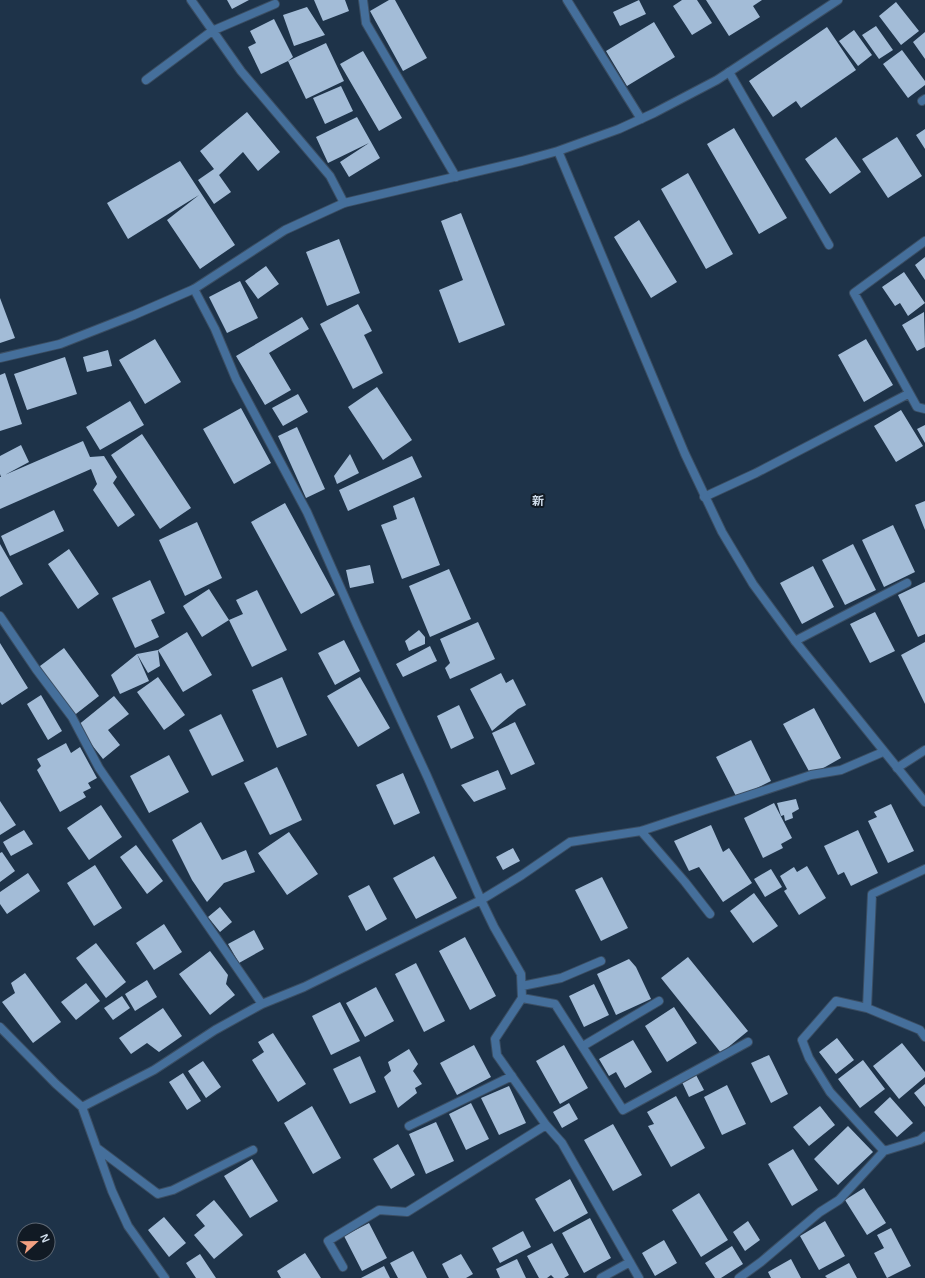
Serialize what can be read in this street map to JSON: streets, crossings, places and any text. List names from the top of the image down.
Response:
{
  "districts": ["新"],
  "north": "right"
}
